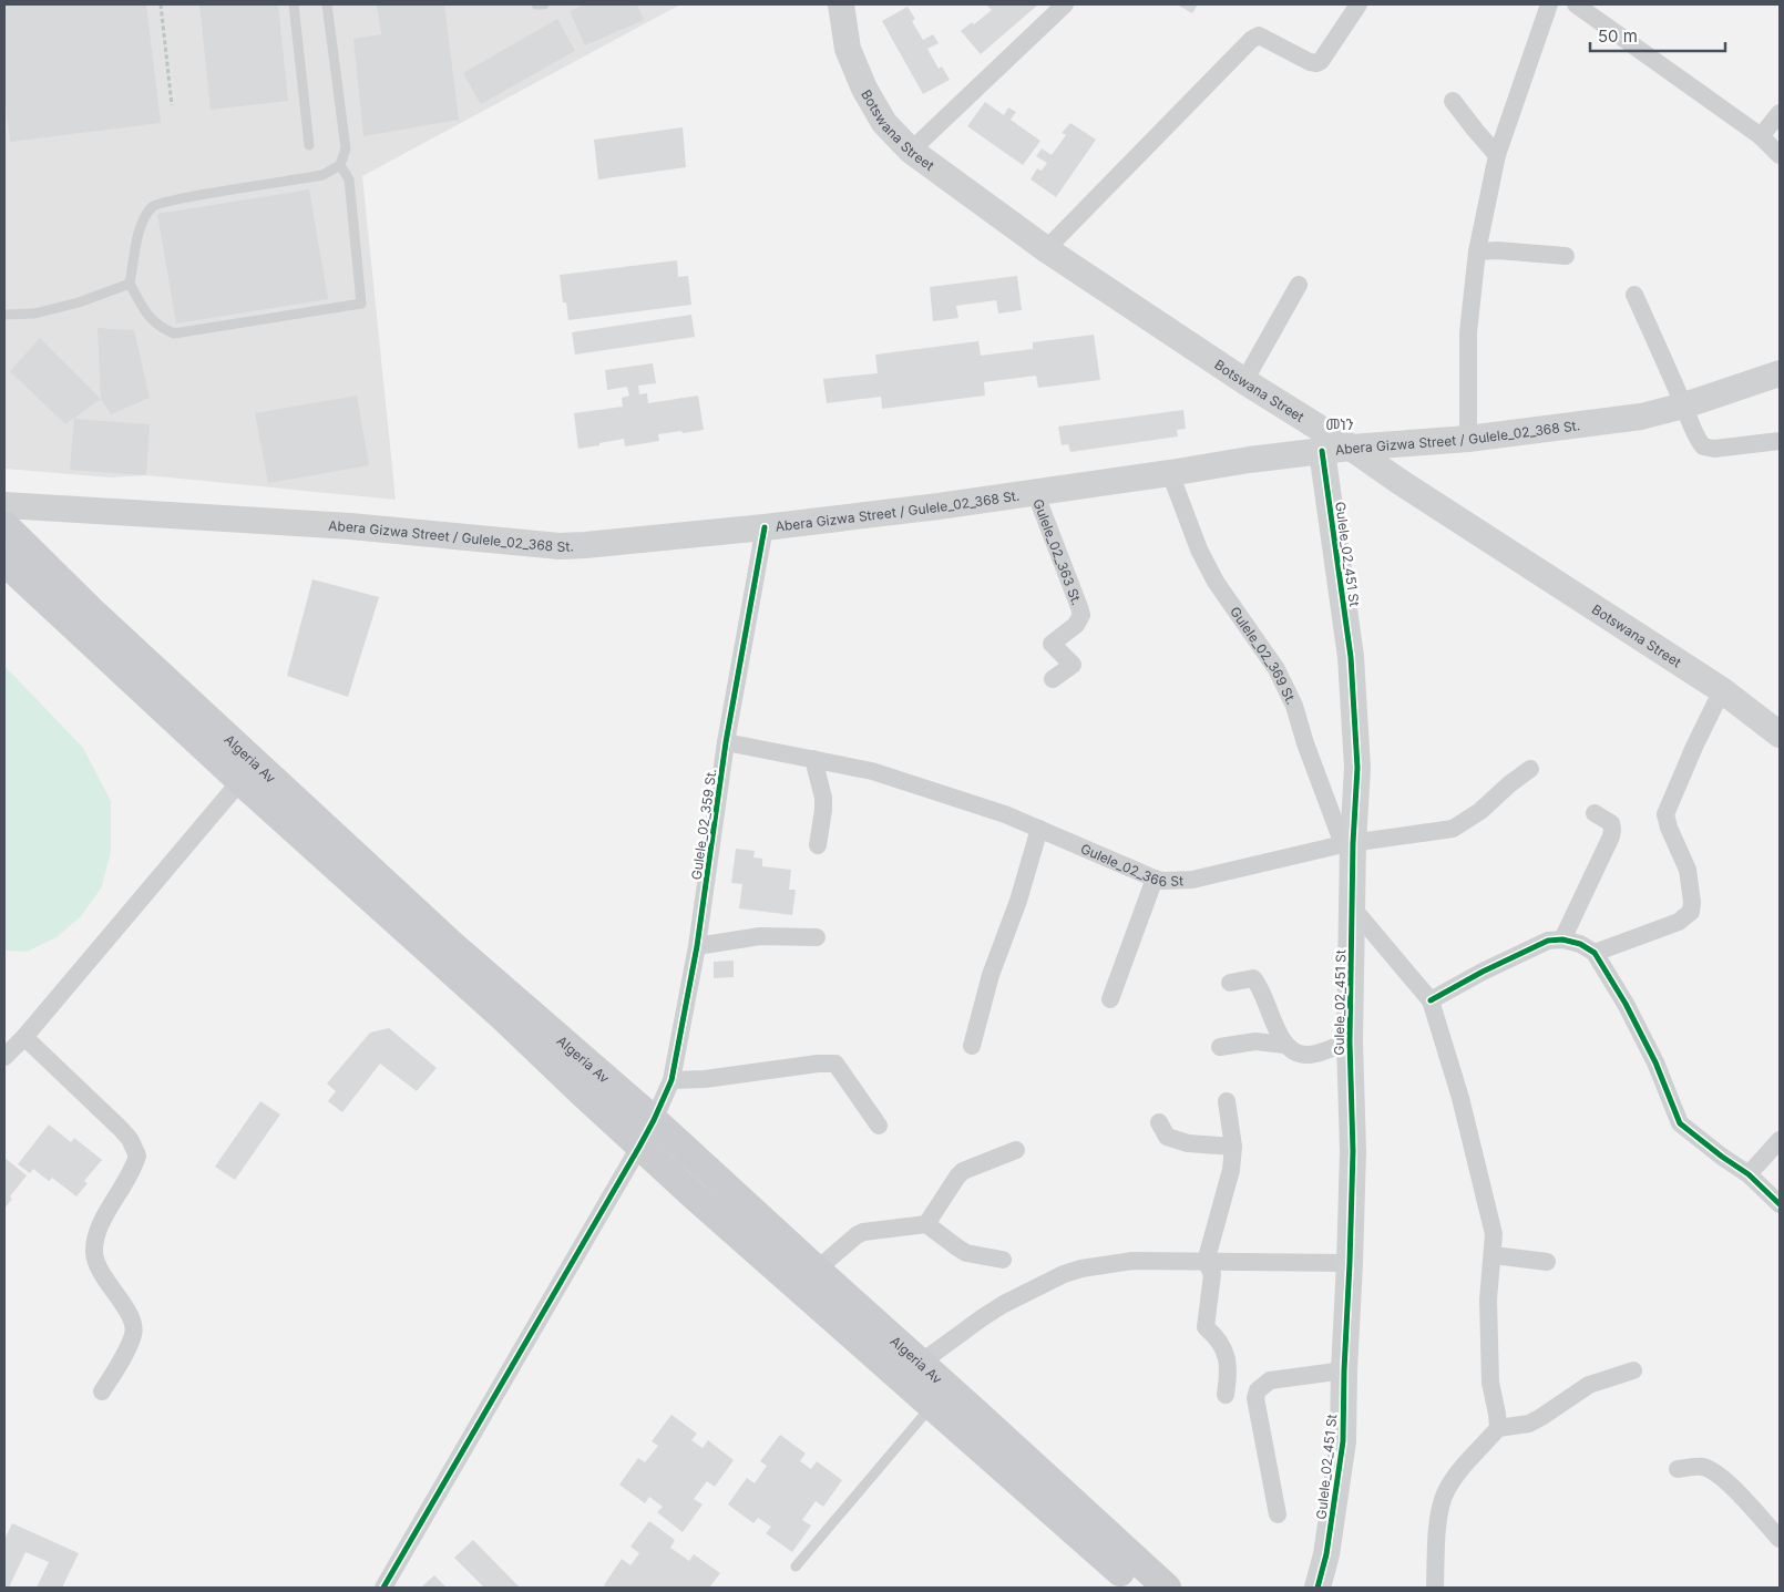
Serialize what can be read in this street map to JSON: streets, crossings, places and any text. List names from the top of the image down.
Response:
{
  "streets": {
    "main road": [
      "Botswana Street",
      "Abera Gizwa Street / Gulele_02_368 St.",
      "Gulele_02_451 St",
      "Algeria Av"
    ],
    "street": [
      "Gulele_02_363 St.",
      "Gulele_02_369 St.",
      "Gulele_02_359 St.",
      "Gulele_02_366 St"
    ]
  },
  "crossings": [
    ["Botswana Street", "Abera Gizwa Street / Gulele_02_368 St."],
    ["Abera Gizwa Street / Gulele_02_368 St.", "Gulele_02_363 St."],
    ["Abera Gizwa Street / Gulele_02_368 St.", "Gulele_02_451 St"],
    ["Abera Gizwa Street / Gulele_02_368 St.", "Gulele_02_369 St."],
    ["Abera Gizwa Street / Gulele_02_368 St.", "Gulele_02_359 St."],
    ["Gulele_02_451 St", "Gulele_02_369 St."],
    ["Gulele_02_451 St", "Gulele_02_366 St"],
    ["Gulele_02_369 St.", "Gulele_02_366 St"],
    ["Algeria Av", "Gulele_02_359 St."],
    ["Gulele_02_359 St.", "Gulele_02_366 St"]
  ],
  "districts": ["መነን"],
  "scale_bar": "50 m"
}
